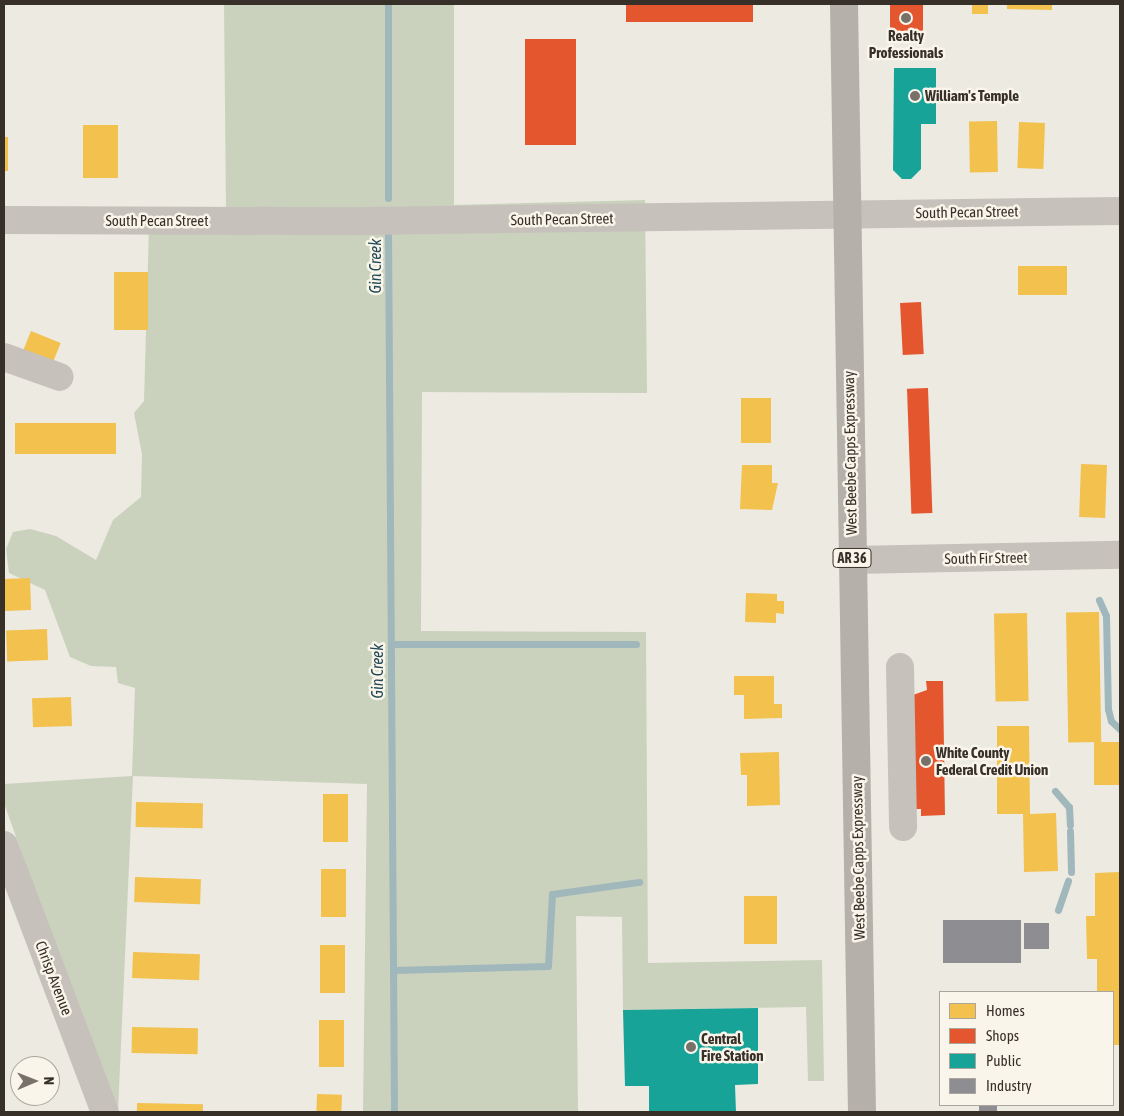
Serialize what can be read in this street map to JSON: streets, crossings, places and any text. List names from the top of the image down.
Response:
{
  "streets": {
    "main road": ["West Beebe Capps Expressway", "AR 36"],
    "street": ["South Pecan Street", "South Fir Street", "Chrisp Avenue"]
  },
  "crossings": [
    ["South Pecan Street", "West Beebe Capps Expressway"],
    ["West Beebe Capps Expressway", "South Fir Street"]
  ],
  "water": ["Gin Creek"],
  "places": [
    "Realty Professionals",
    "William's Temple",
    "White County Federal Credit Union",
    "Central Fire Station"
  ],
  "legend": [
    "Homes",
    "Shops",
    "Public",
    "Industry"
  ],
  "north": "right"
}
